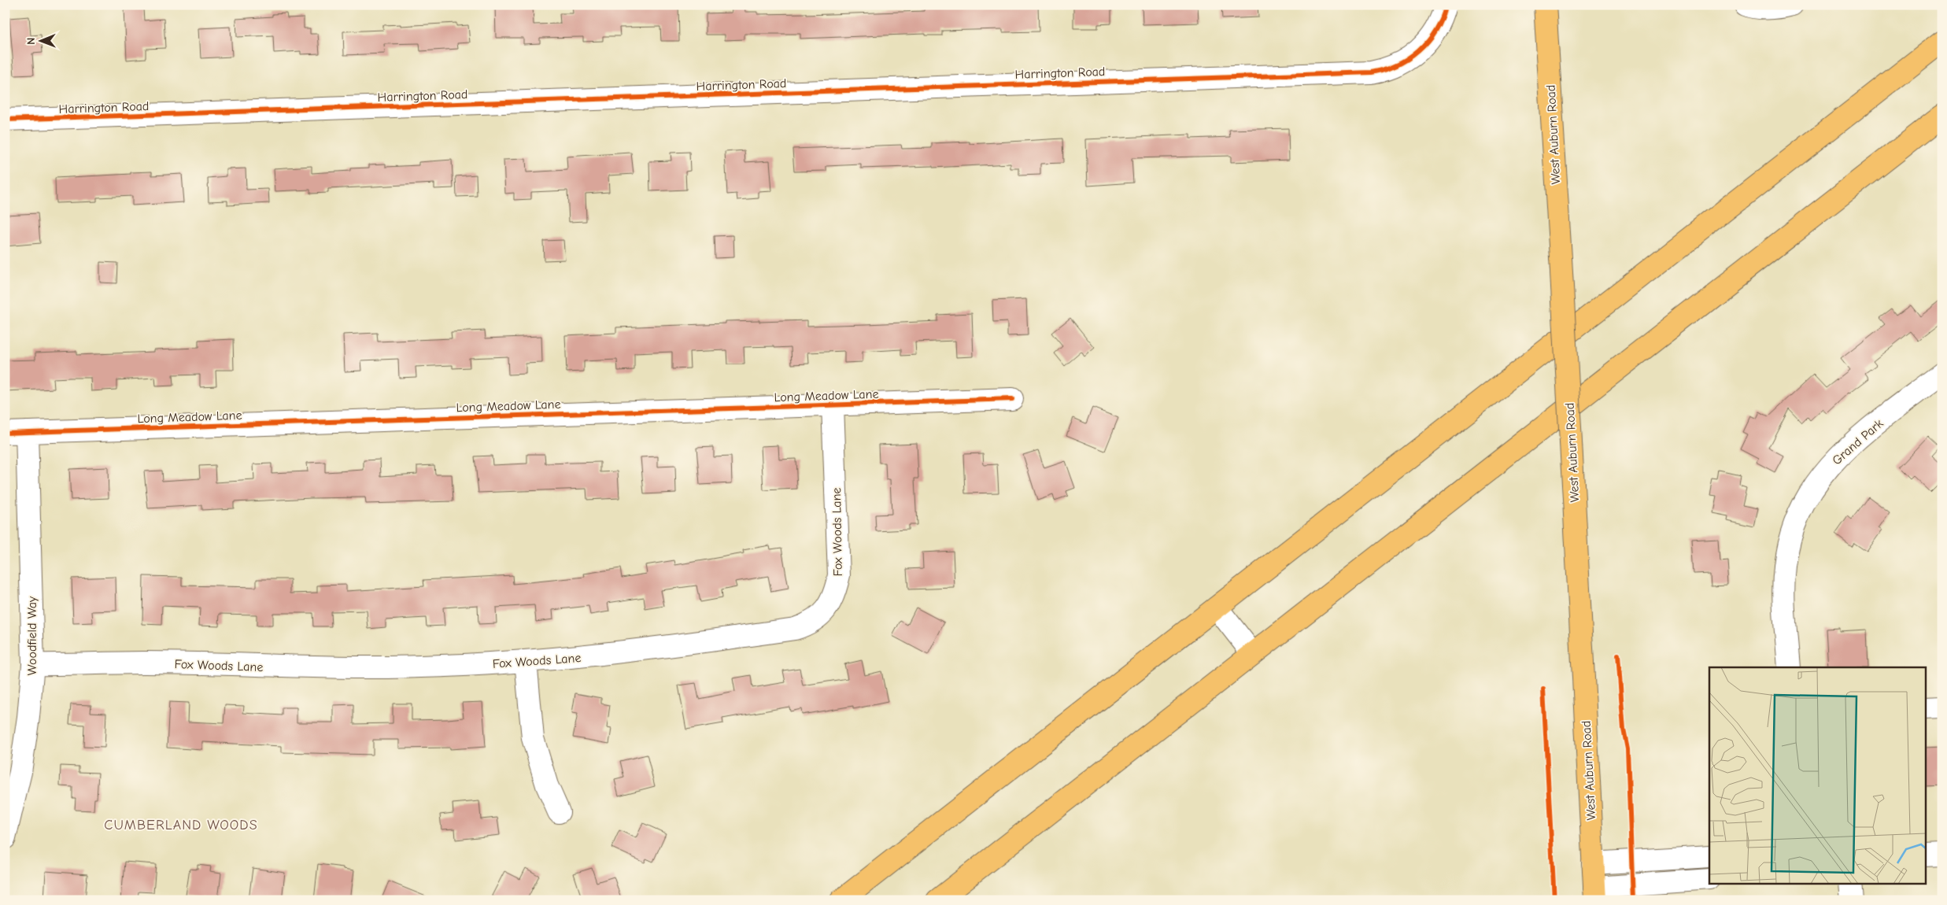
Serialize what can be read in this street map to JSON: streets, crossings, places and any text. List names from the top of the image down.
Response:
{
  "streets": {
    "main road": ["West Auburn Road"],
    "street": [
      "Harrington Road",
      "Long Meadow Lane",
      "Grand Park",
      "Fox Woods Lane",
      "Woodfield Way"
    ]
  },
  "crossings": [
    ["Long Meadow Lane", "Fox Woods Lane"],
    ["Long Meadow Lane", "Woodfield Way"],
    ["Fox Woods Lane", "Woodfield Way"]
  ],
  "districts": ["CUMBERLAND WOODS"],
  "north": "left"
}
